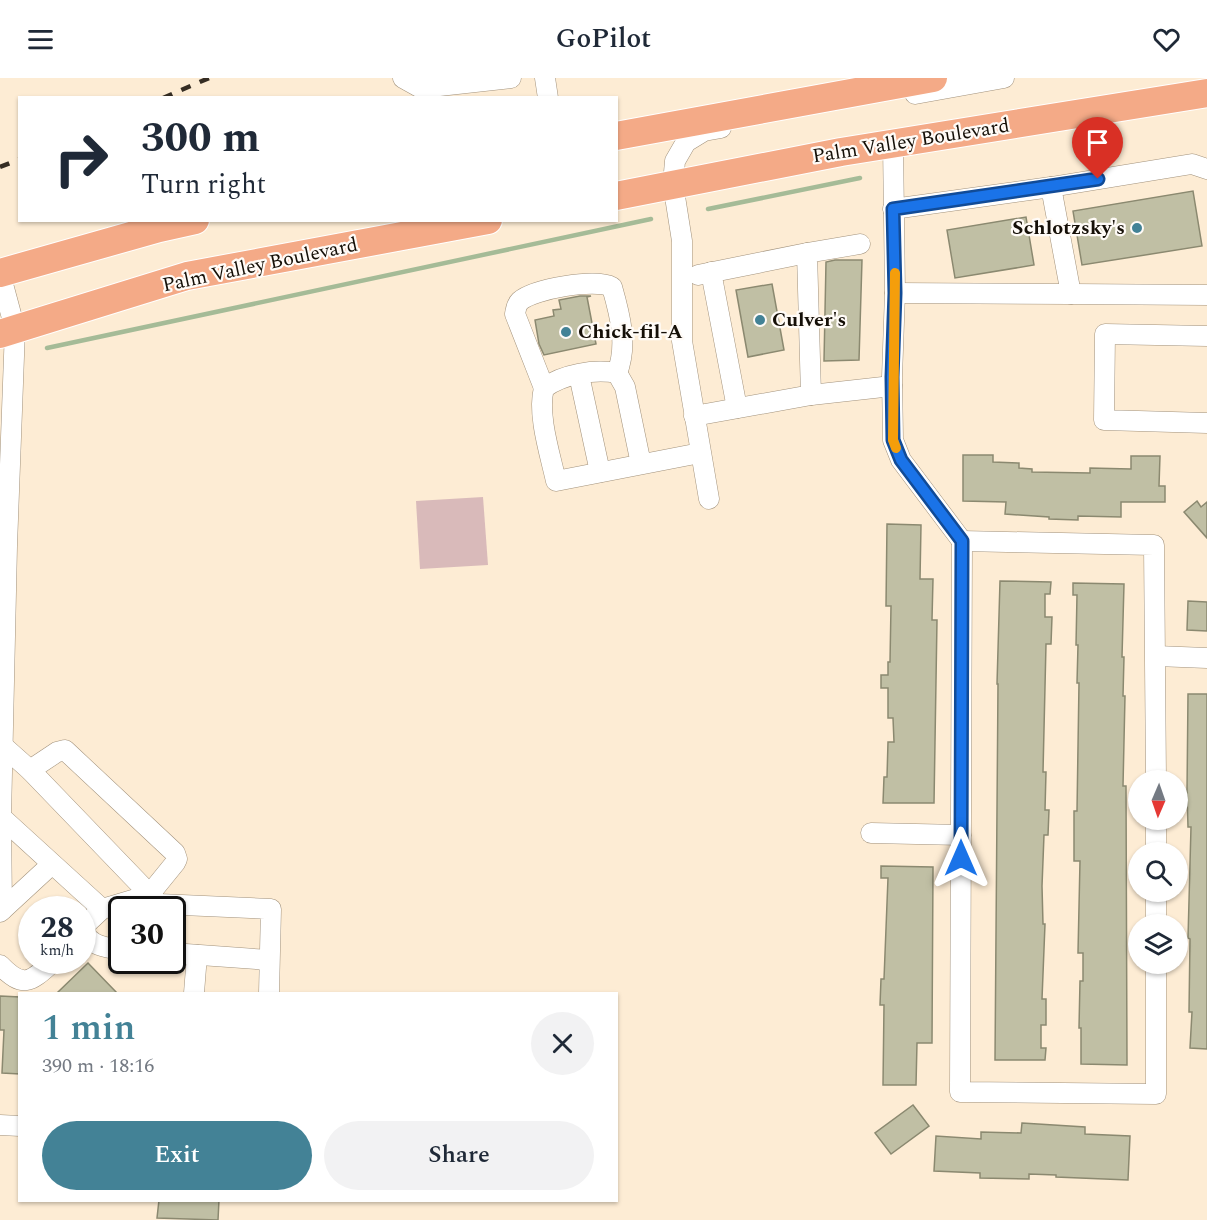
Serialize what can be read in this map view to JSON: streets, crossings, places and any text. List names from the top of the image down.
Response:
{
  "streets": {
    "highway": ["Palm Valley Boulevard"]
  },
  "places": ["Schlotzsky's", "Culver's", "Chick-fil-A"],
  "north": "bottom",
  "page": {
    "header": "GoPilot",
    "turn": ["300 m", "Turn right"],
    "speed": "28 km/h",
    "limit": "30",
    "heading": ["1 min", "390 m · 18:16"],
    "buttons": ["Exit", "Share"]
  }
}
